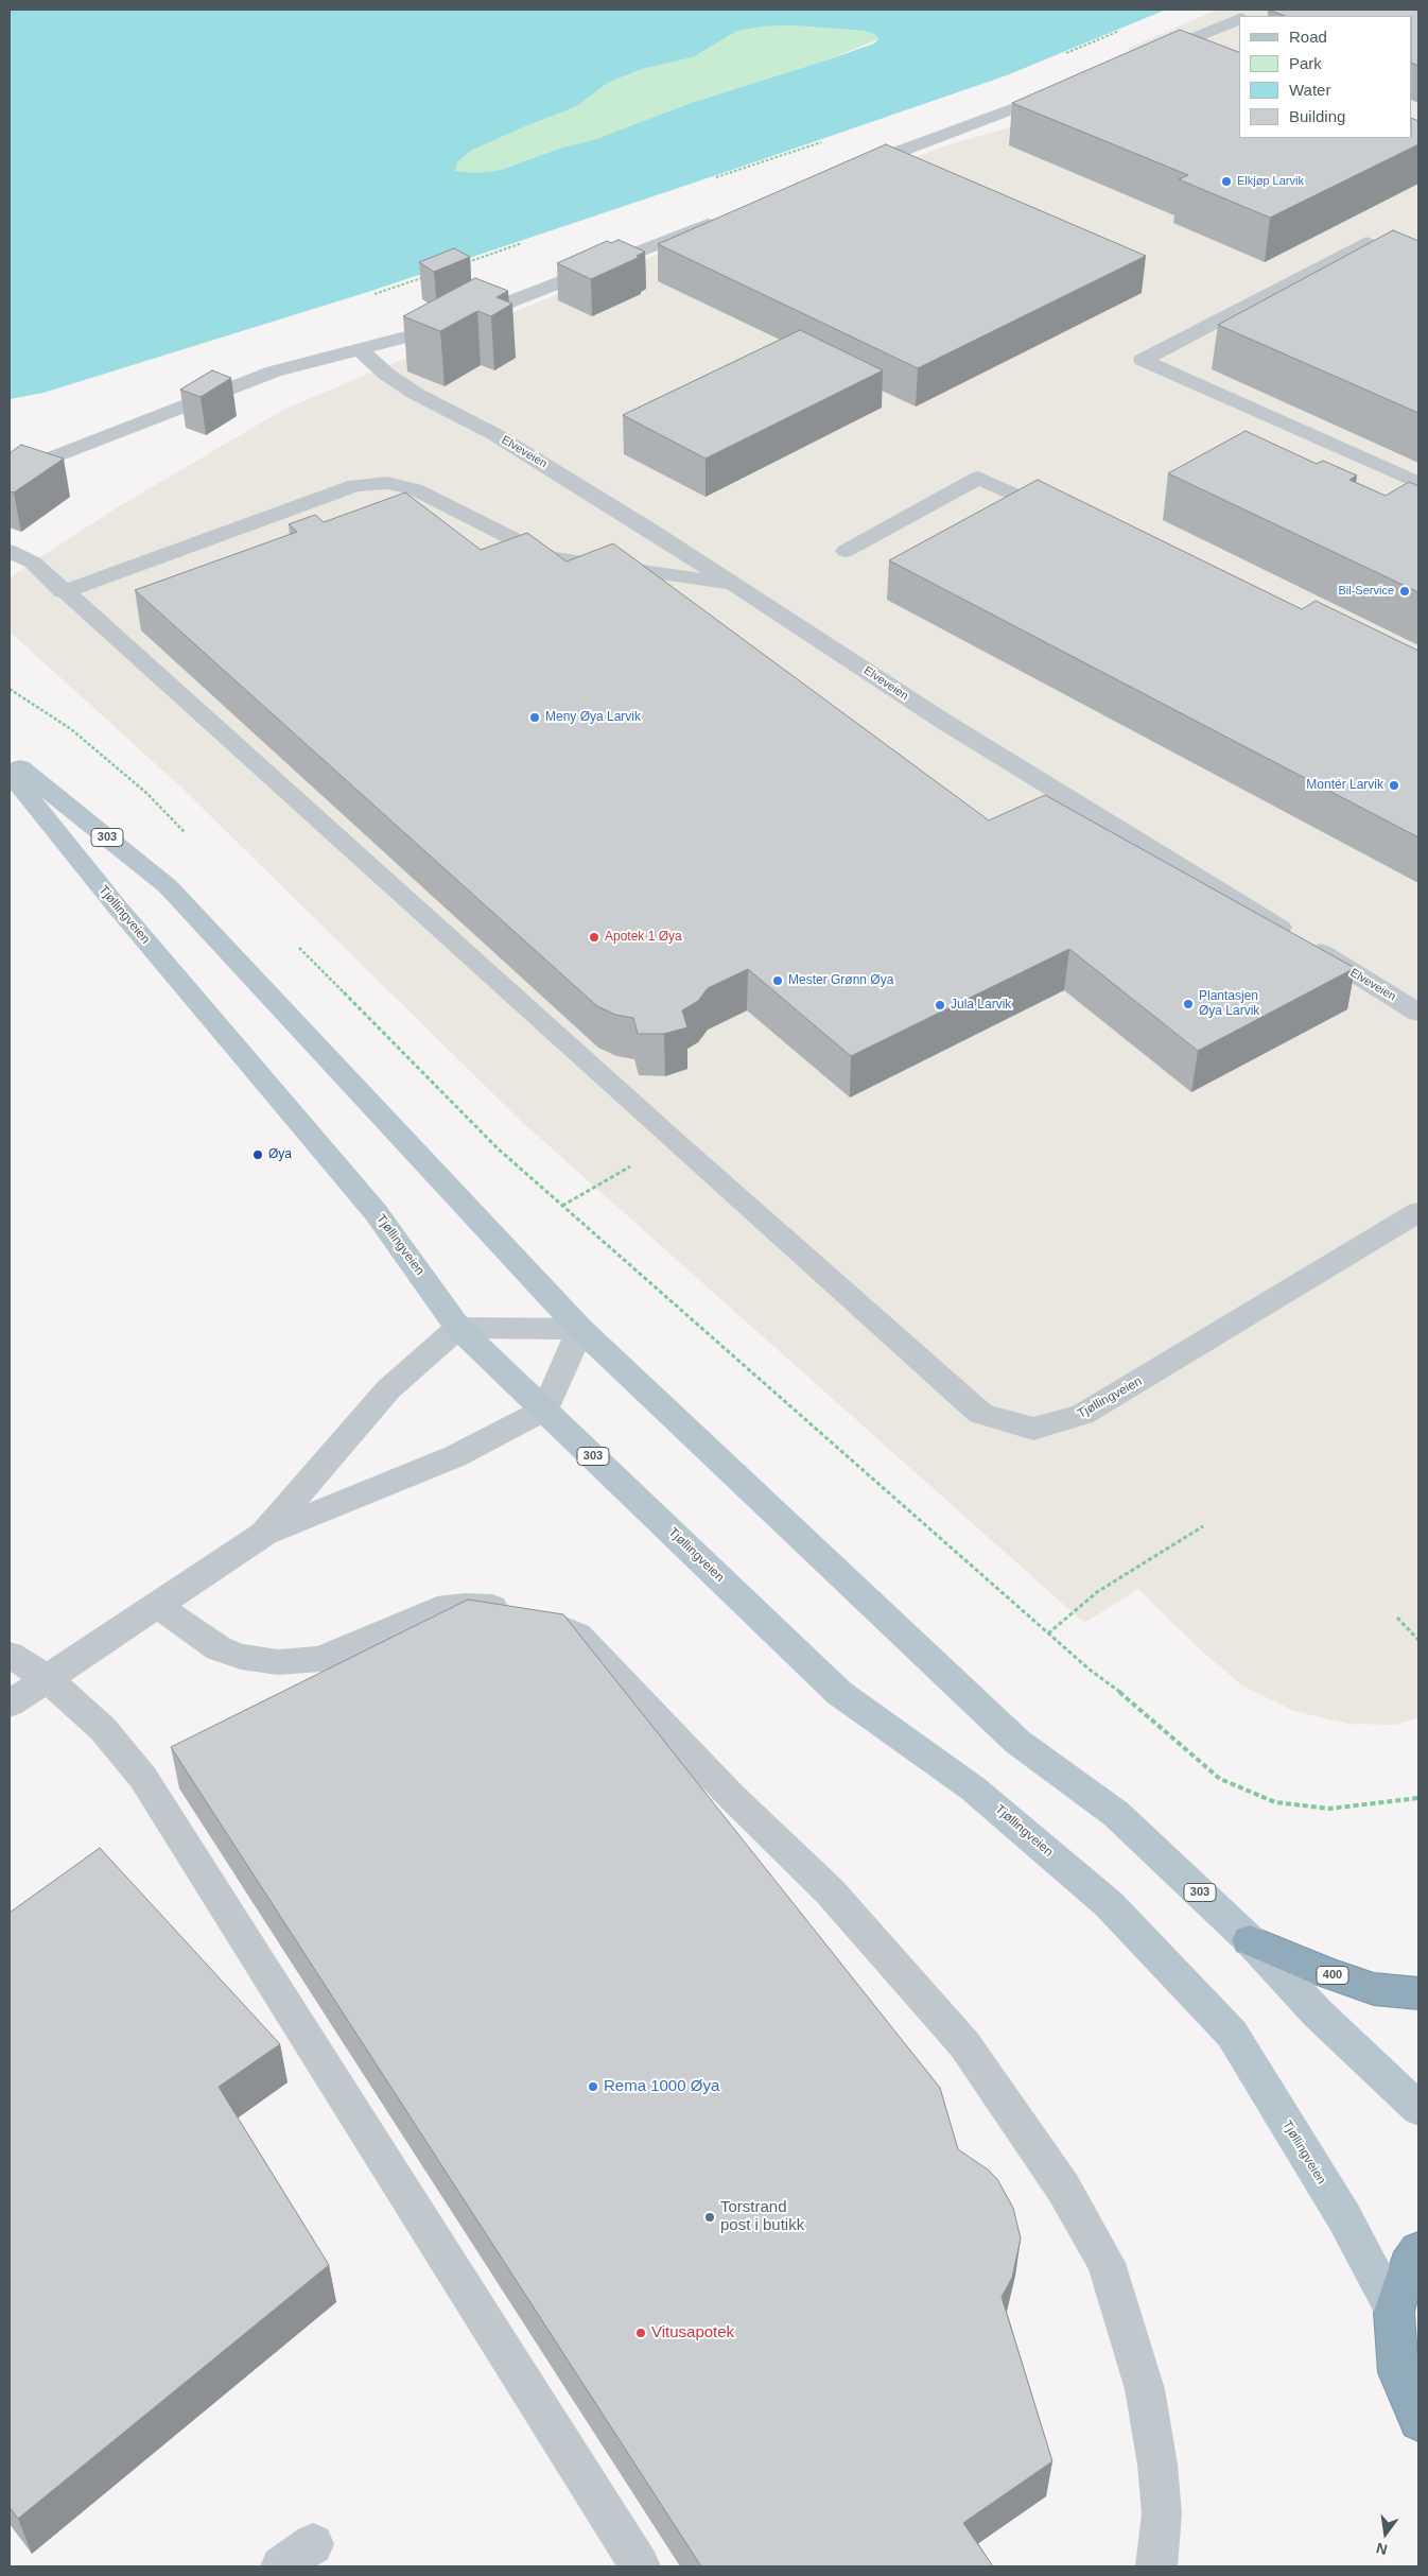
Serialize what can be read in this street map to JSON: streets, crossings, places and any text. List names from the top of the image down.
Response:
{
  "streets": {
    "highway": ["400"],
    "main road": ["303", "Tjøllingveien"],
    "lane": ["Elveveien"]
  },
  "crossings": [
    ["303", "400"]
  ],
  "places": [
    "Elkjøp Larvik",
    "Bil-Service",
    "Meny Øya Larvik",
    "Montér Larvik",
    "Apotek 1 Øya",
    "Mester Grønn Øya",
    "Plantasjen Øya Larvik",
    "Jula Larvik",
    "Øya",
    "Rema 1000 Øya",
    "Torstrand post i butikk",
    "Vitusapotek"
  ],
  "legend": [
    "Road",
    "Park",
    "Water",
    "Building"
  ],
  "north": "bottom"
}
